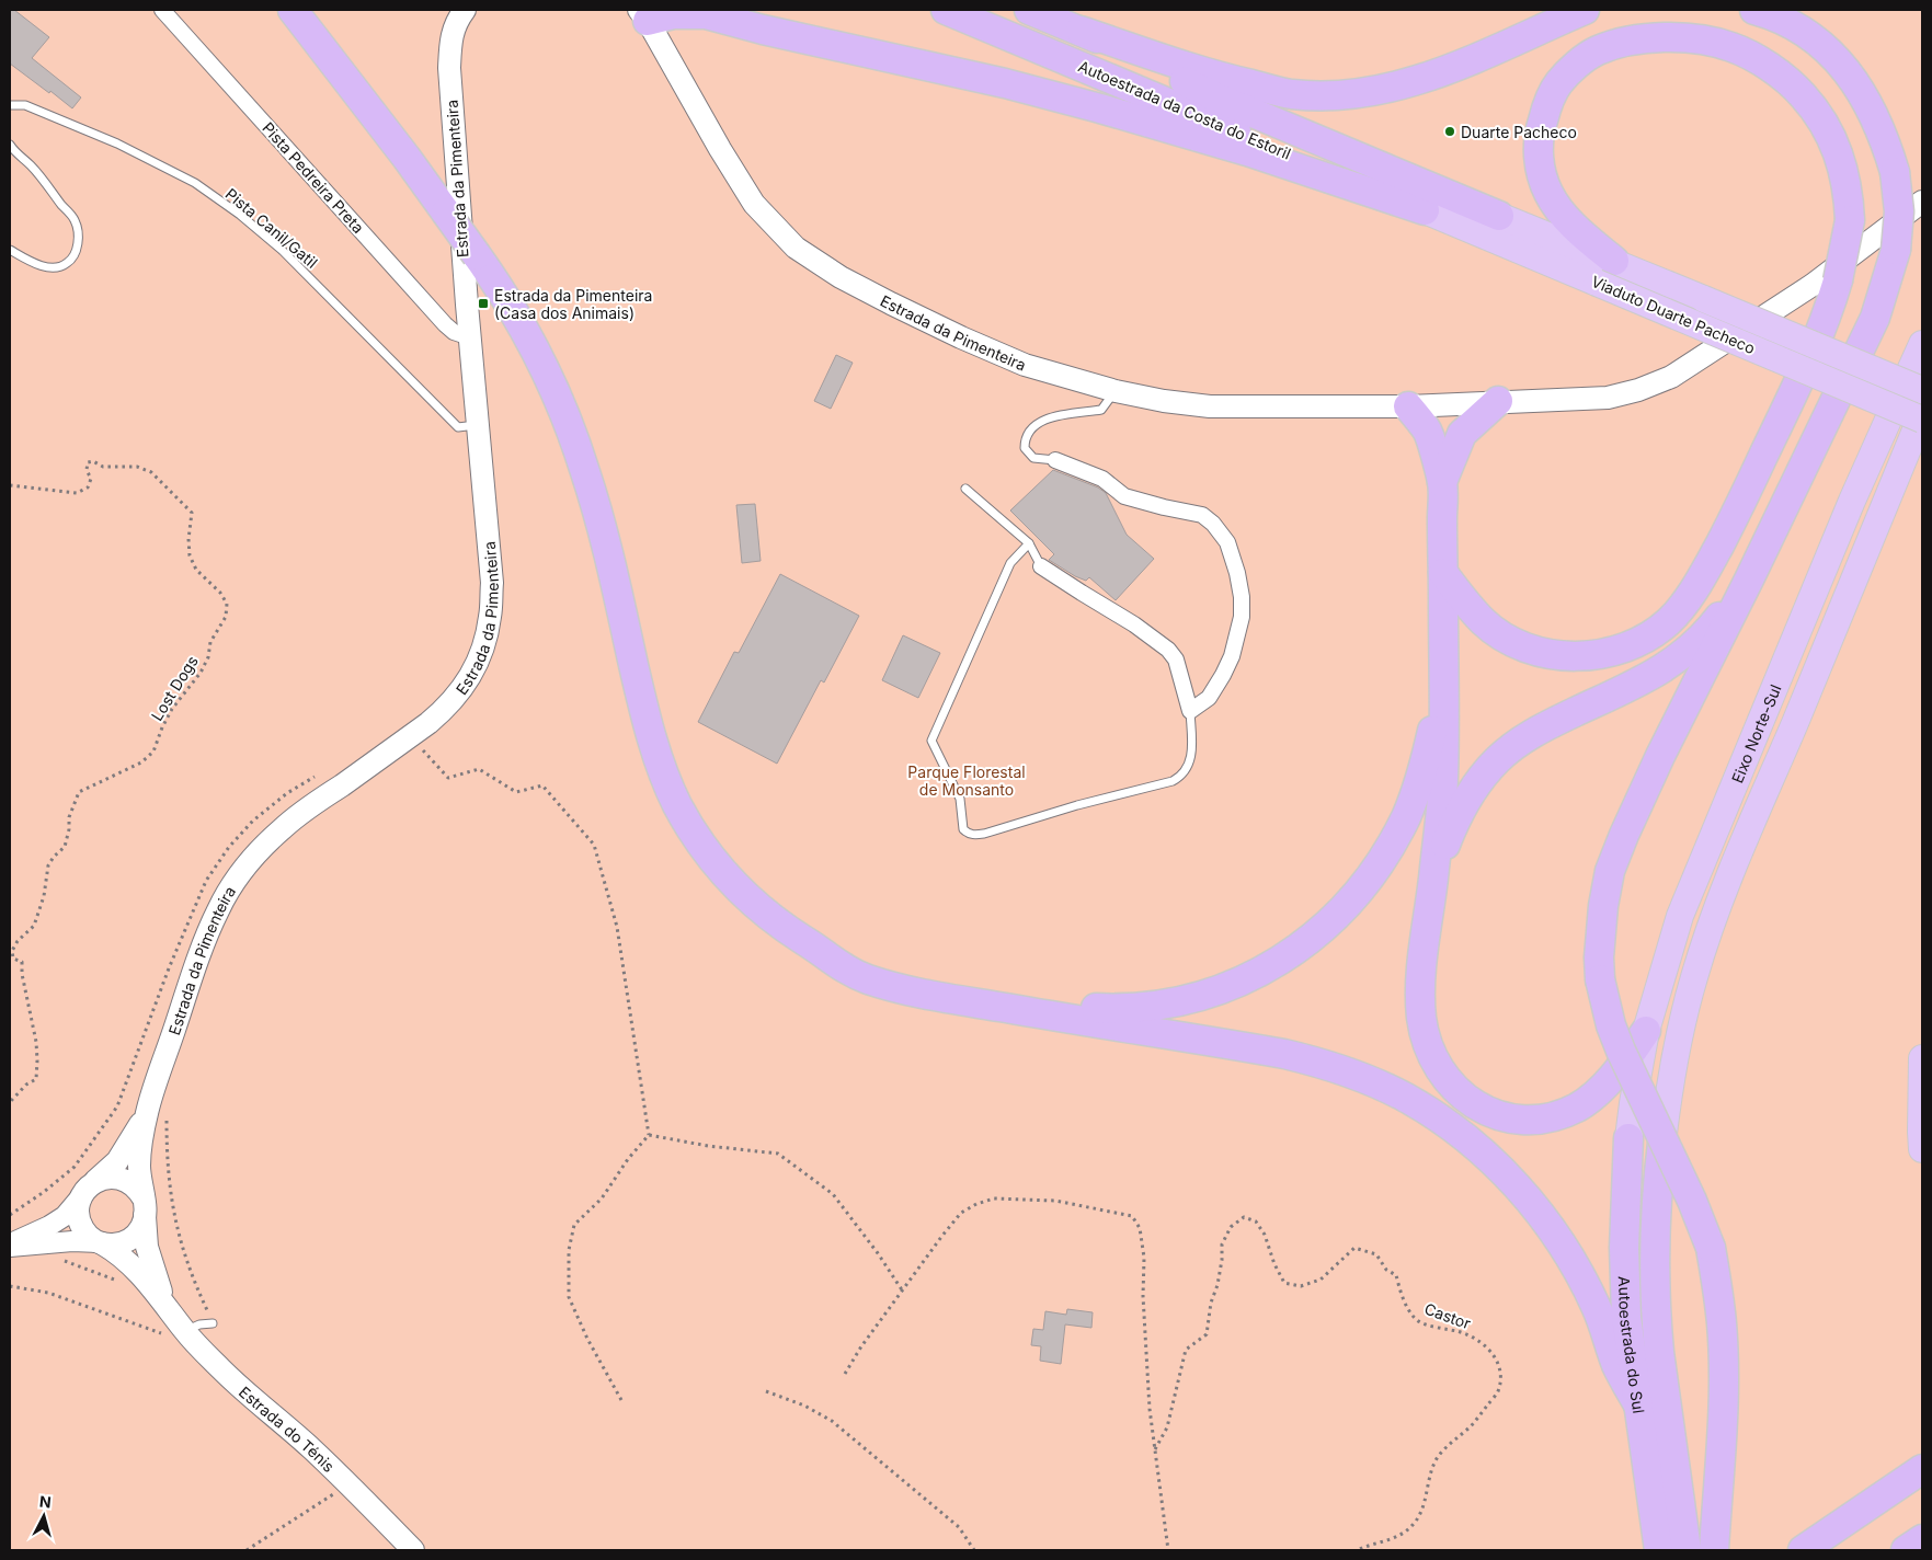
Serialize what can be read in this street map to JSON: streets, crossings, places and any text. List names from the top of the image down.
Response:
{
  "streets": {
    "highway": [
      "Autoestrada da Costa do Estoril",
      "Viaduto Duarte Pacheco",
      "Eixo Norte-Sul",
      "Autoestrada do Sul"
    ],
    "main road": ["Estrada da Pimenteira", "Estrada do Ténis"],
    "street": ["Pista Pedreira Preta"],
    "lane": ["Pista Canil/Gatil"],
    "path": ["Lost Dogs", "Castor"]
  },
  "crossings": [
    ["Autoestrada da Costa do Estoril", "Viaduto Duarte Pacheco"],
    ["Pista Pedreira Preta", "Estrada da Pimenteira"],
    ["Estrada da Pimenteira", "Pista Canil/Gatil"],
    ["Estrada da Pimenteira", "Estrada do Ténis"],
    ["Eixo Norte-Sul", "Autoestrada do Sul"]
  ],
  "parks": ["Parque Florestal de Monsanto"],
  "places": {
    "other": ["Duarte Pacheco"],
    "transit": ["Estrada da Pimenteira (Casa dos Animais)"]
  },
  "north": "top"
}
